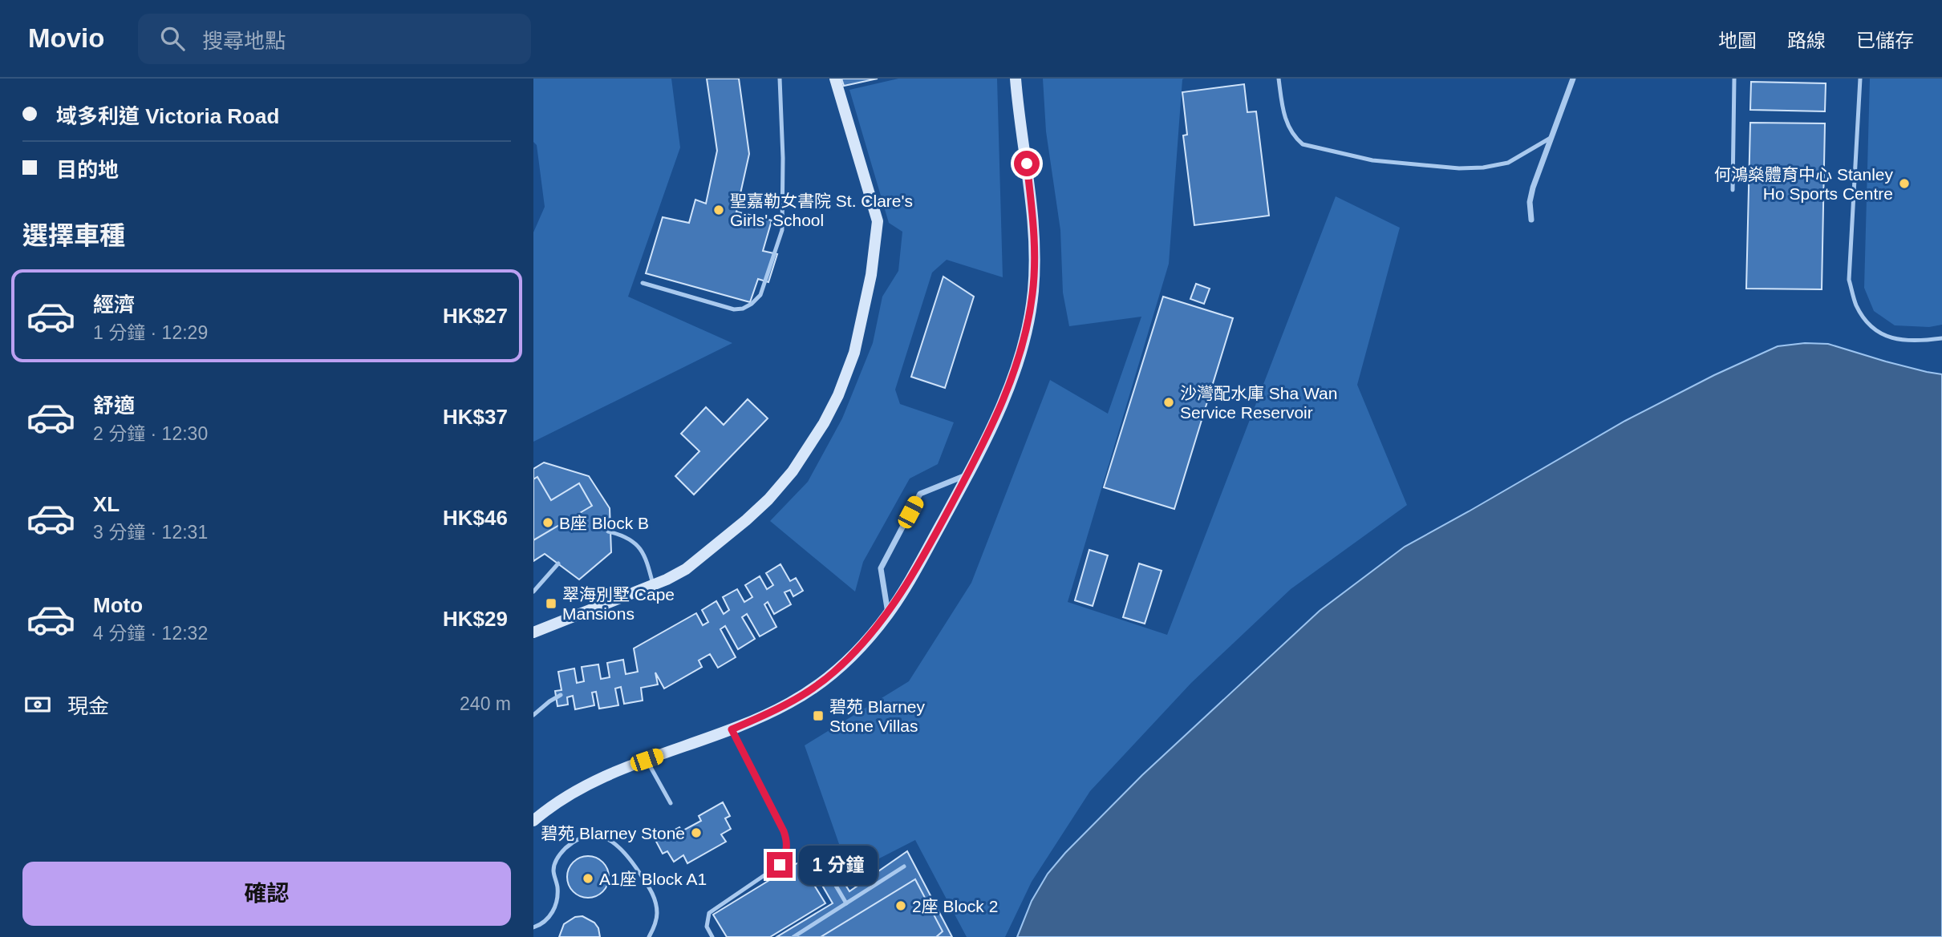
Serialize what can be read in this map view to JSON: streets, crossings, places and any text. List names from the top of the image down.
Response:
{
  "places": {
    "other": [
      "何鴻燊體育中心 Stanley Ho Sports Centre",
      "聖嘉勒女書院 St. Clare's Girls' School",
      "沙灣配水庫 Sha Wan Service Reservoir",
      "B座 Block B",
      "碧苑 Blarney Stone",
      "A1座 Block A1",
      "2座 Block 2"
    ],
    "transit": ["翠海別墅 Cape Mansions", "碧苑 Blarney Stone Villas"]
  },
  "page": {
    "header": "Movio",
    "search": "搜尋地點",
    "nav": ["地圖", "路線", "已儲存"],
    "banner": ["域多利道 Victoria Road", "目的地"],
    "heading": "選擇車種",
    "list": [
      {
        "name": "經濟",
        "note": "1 分鐘 · 12:29",
        "value": "HK$27"
      },
      {
        "name": "舒適",
        "note": "2 分鐘 · 12:30",
        "value": "HK$37"
      },
      {
        "name": "XL",
        "note": "3 分鐘 · 12:31",
        "value": "HK$46"
      },
      {
        "name": "Moto",
        "note": "4 分鐘 · 12:32",
        "value": "HK$29"
      }
    ],
    "pay": ["現金", "240 m"],
    "bubble": "1 分鐘",
    "buttons": "確認"
  }
}
